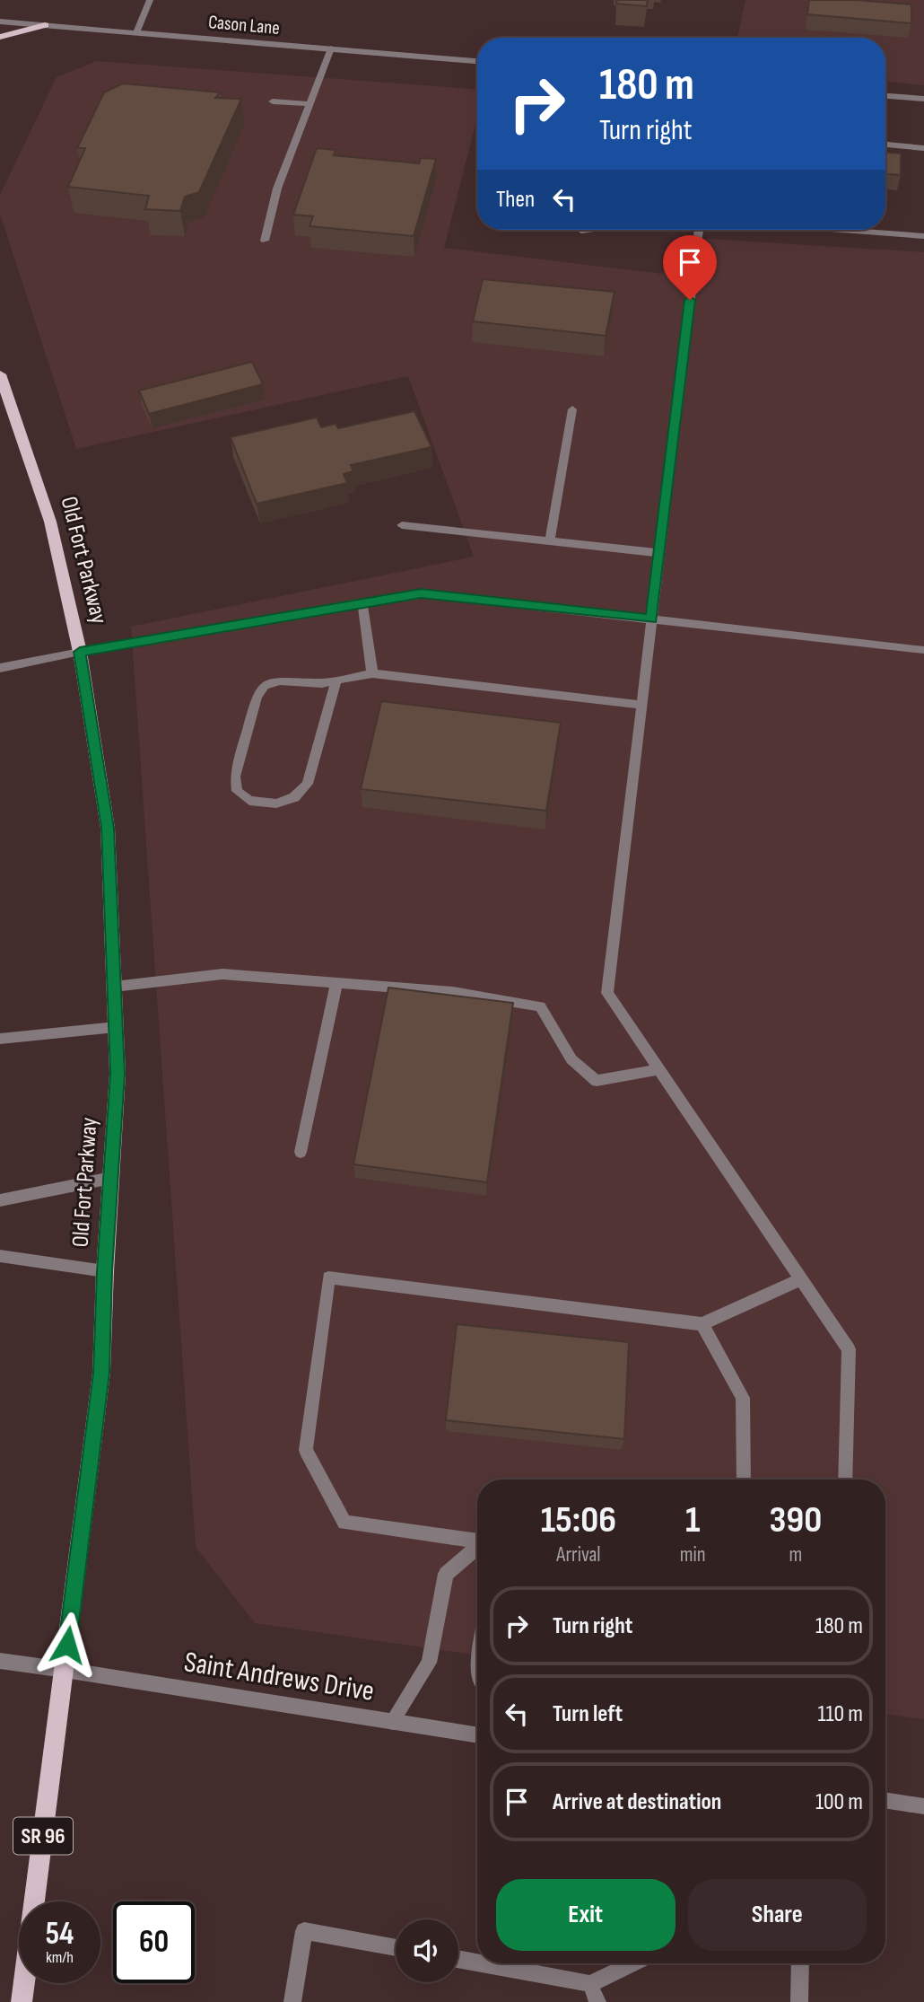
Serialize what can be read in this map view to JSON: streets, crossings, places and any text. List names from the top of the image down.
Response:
{
  "streets": {
    "main road": ["Old Fort Parkway", "SR 96"],
    "street": ["Cason Lane", "Saint Andrews Drive"]
  },
  "crossings": [
    ["Old Fort Parkway", "Saint Andrews Drive"]
  ],
  "page": {
    "turn": ["180 m", "Turn right"],
    "then": "Then",
    "eta": [
      "15:06",
      "Arrival",
      "1",
      "min",
      "390",
      "m"
    ],
    "list": [
      {
        "name": "Turn right",
        "value": "180 m"
      },
      {
        "name": "Turn left",
        "value": "110 m"
      },
      {
        "name": "Arrive at destination",
        "value": "100 m"
      }
    ],
    "buttons": ["Exit", "Share"],
    "speed": "54 km/h",
    "limit": "60"
  }
}
